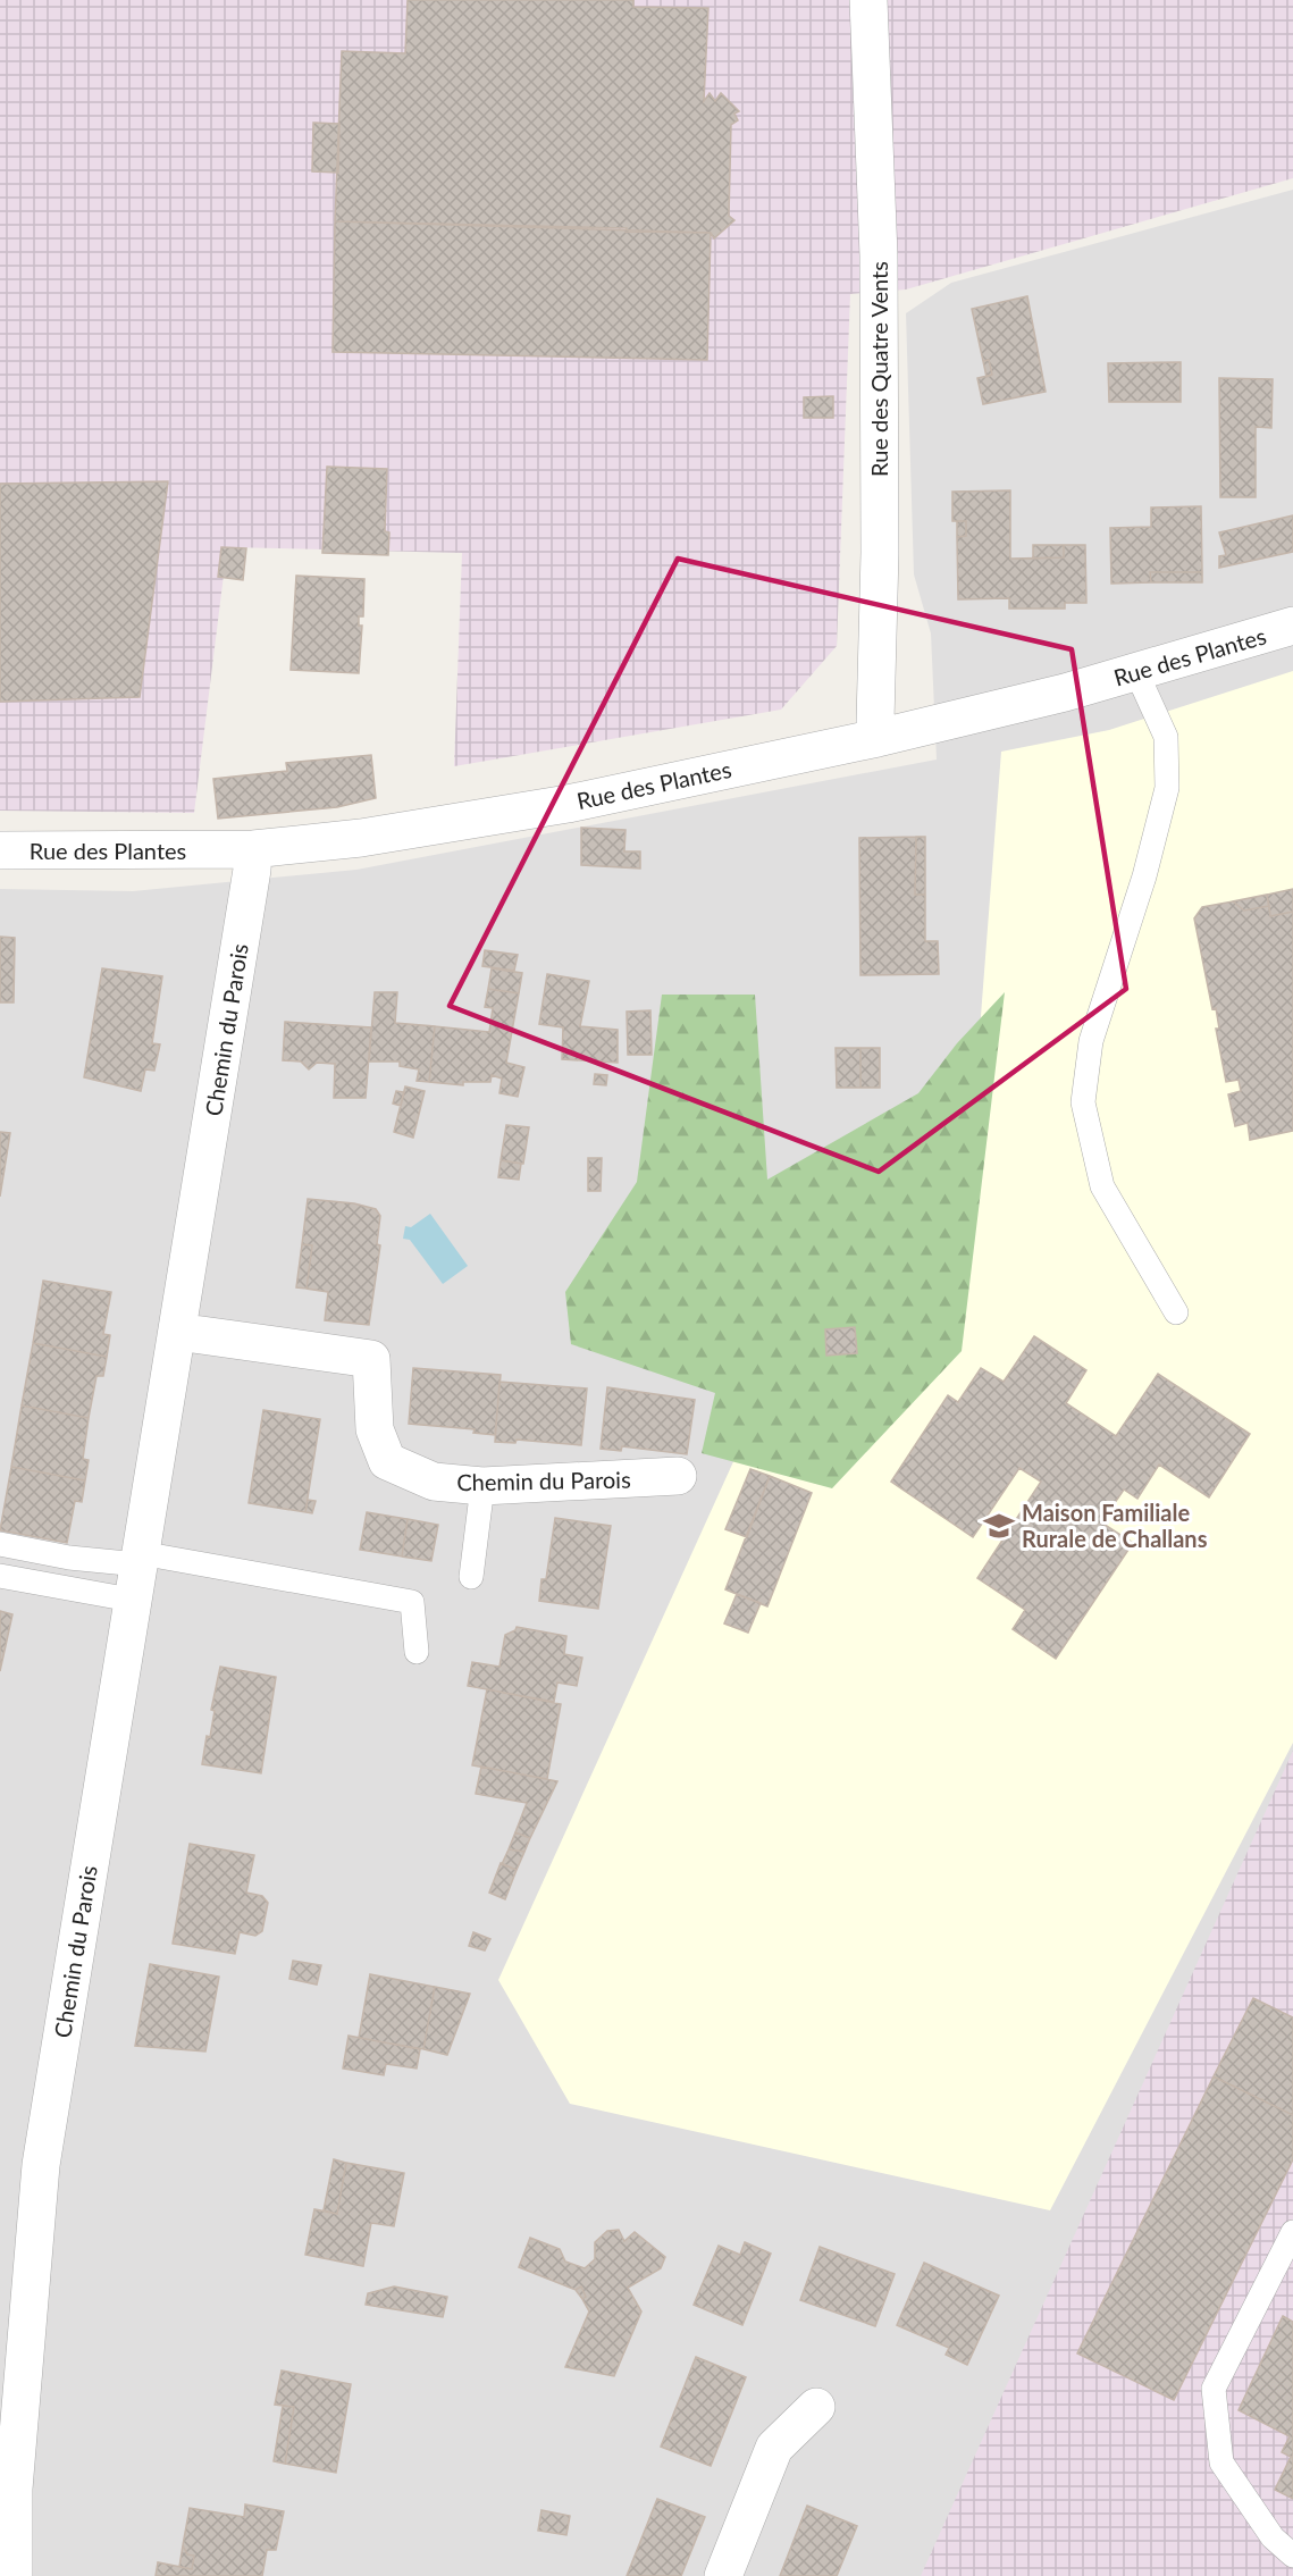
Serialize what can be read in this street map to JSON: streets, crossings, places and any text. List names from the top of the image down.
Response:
{
  "streets": {
    "street": ["Rue des Quatre Vents", "Rue des Plantes", "Chemin du Parois"]
  },
  "crossings": [
    ["Rue des Quatre Vents", "Rue des Plantes"],
    ["Rue des Plantes", "Chemin du Parois"]
  ],
  "places": {
    "school or university": ["Maison Familiale Rurale de Challans"]
  }
}
